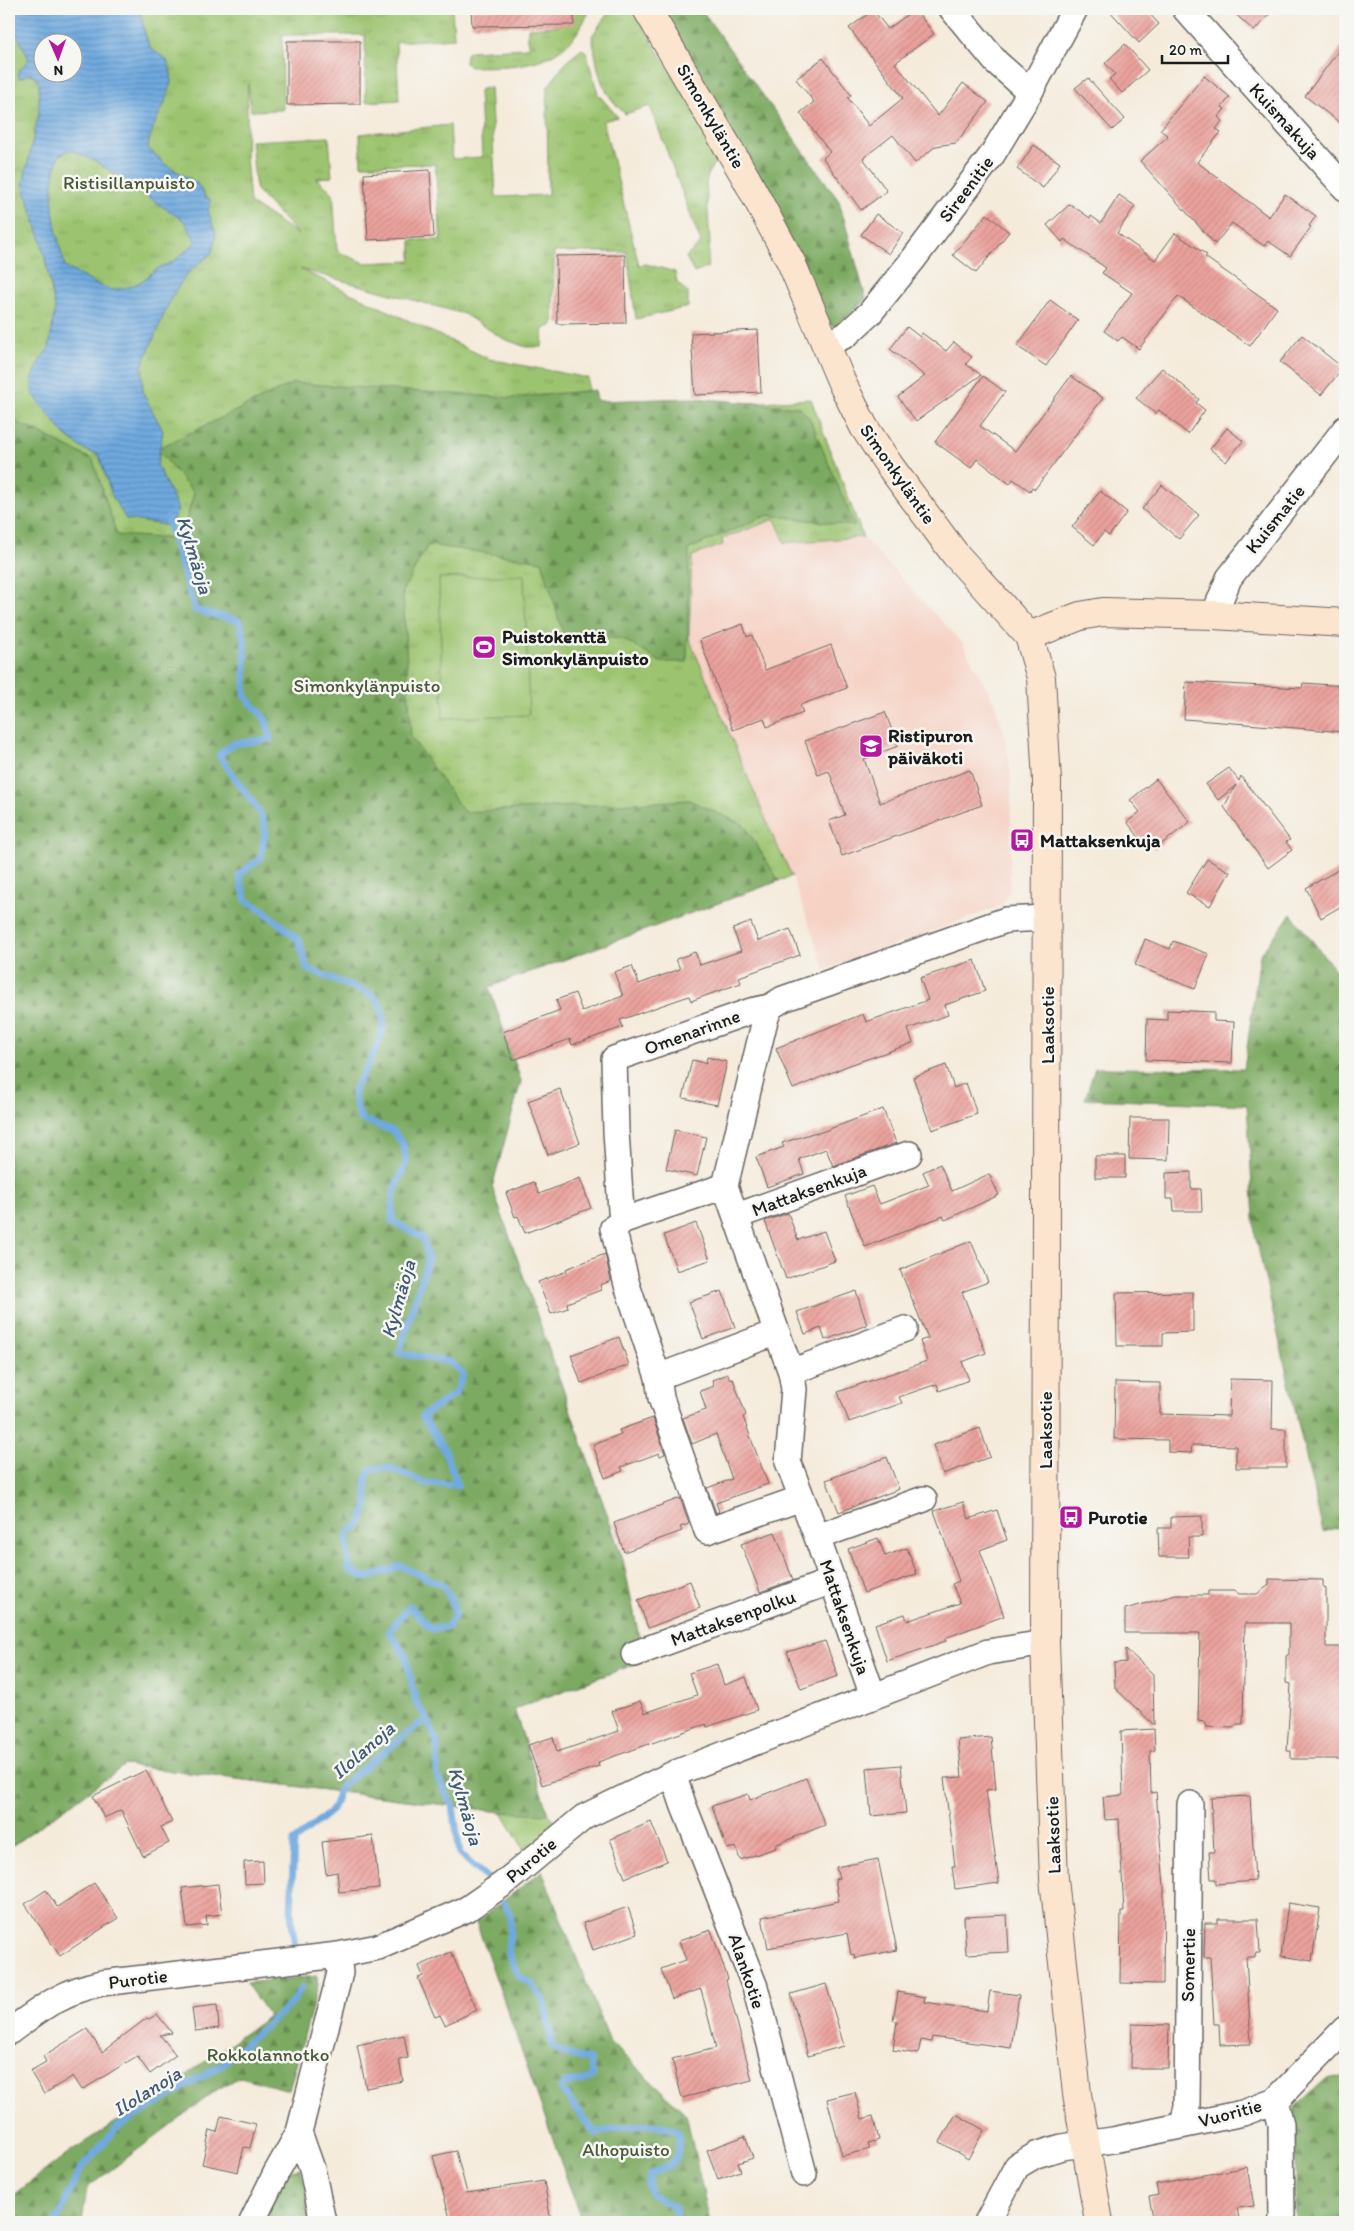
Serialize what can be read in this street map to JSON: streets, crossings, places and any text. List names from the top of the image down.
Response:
{
  "streets": {
    "main road": ["Simonkyläntie", "Laaksotie"],
    "street": [
      "Kuismakuja",
      "Sireenitie",
      "Kuismatie",
      "Omenarinne",
      "Mattaksenkuja",
      "Mattaksenpolku",
      "Purotie",
      "Somertie",
      "Alankotie",
      "Vuoritie"
    ]
  },
  "crossings": [
    ["Simonkyläntie", "Sireenitie"],
    ["Simonkyläntie", "Laaksotie"],
    ["Laaksotie", "Purotie"],
    ["Laaksotie", "Vuoritie"],
    ["Omenarinne", "Mattaksenkuja"],
    ["Mattaksenkuja", "Mattaksenpolku"],
    ["Mattaksenkuja", "Purotie"],
    ["Purotie", "Alankotie"],
    ["Somertie", "Vuoritie"]
  ],
  "water": ["Kylmäoja", "Ilolanoja"],
  "parks": [
    "Ristisillanpuisto",
    "Simonkylänpuisto",
    "Rokkolannotko",
    "Alhopuisto"
  ],
  "places": {
    "sports": ["Puistokenttä Simonkylänpuisto"],
    "school or university": ["Ristipuron päiväkoti"],
    "bus stop": ["Mattaksenkuja", "Purotie"]
  },
  "scale_bar": "20 m",
  "north": "bottom"
}
